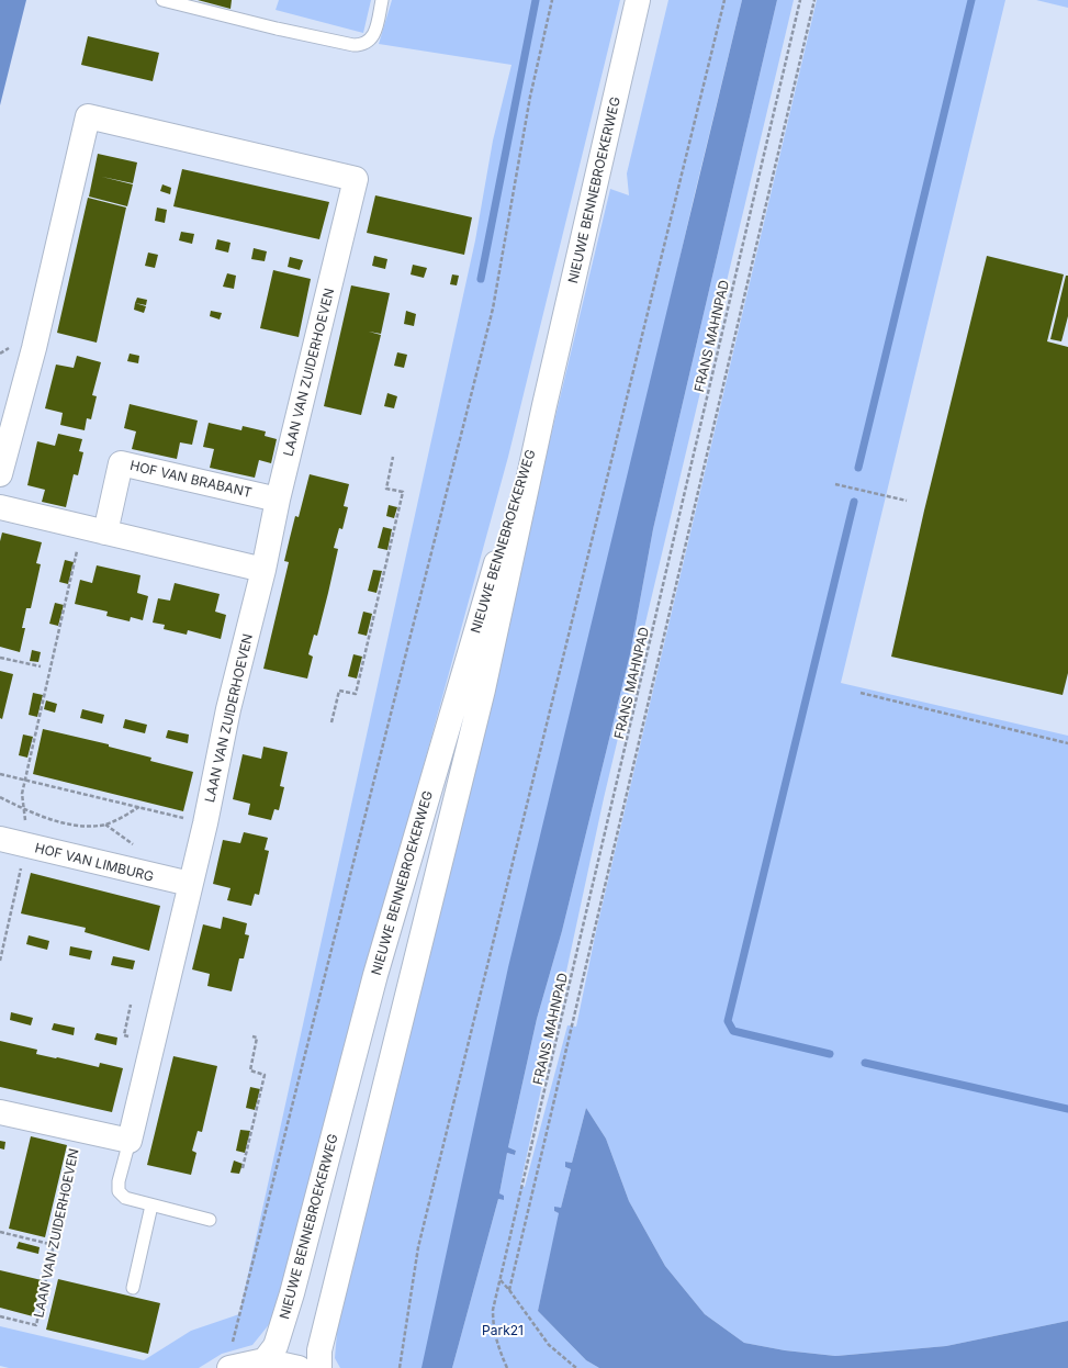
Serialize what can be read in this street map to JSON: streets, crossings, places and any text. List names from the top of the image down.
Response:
{
  "streets": {
    "street": [
      "NIEUWE BENNEBROEKERWEG",
      "LAAN VAN ZUIDERHOEVEN",
      "HOF VAN BRABANT",
      "HOF VAN LIMBURG"
    ],
    "path": ["FRANS MAHNPAD"]
  },
  "crossings": [
    ["LAAN VAN ZUIDERHOEVEN", "HOF VAN BRABANT"],
    ["LAAN VAN ZUIDERHOEVEN", "HOF VAN LIMBURG"]
  ],
  "parks": ["Park21"]
}
